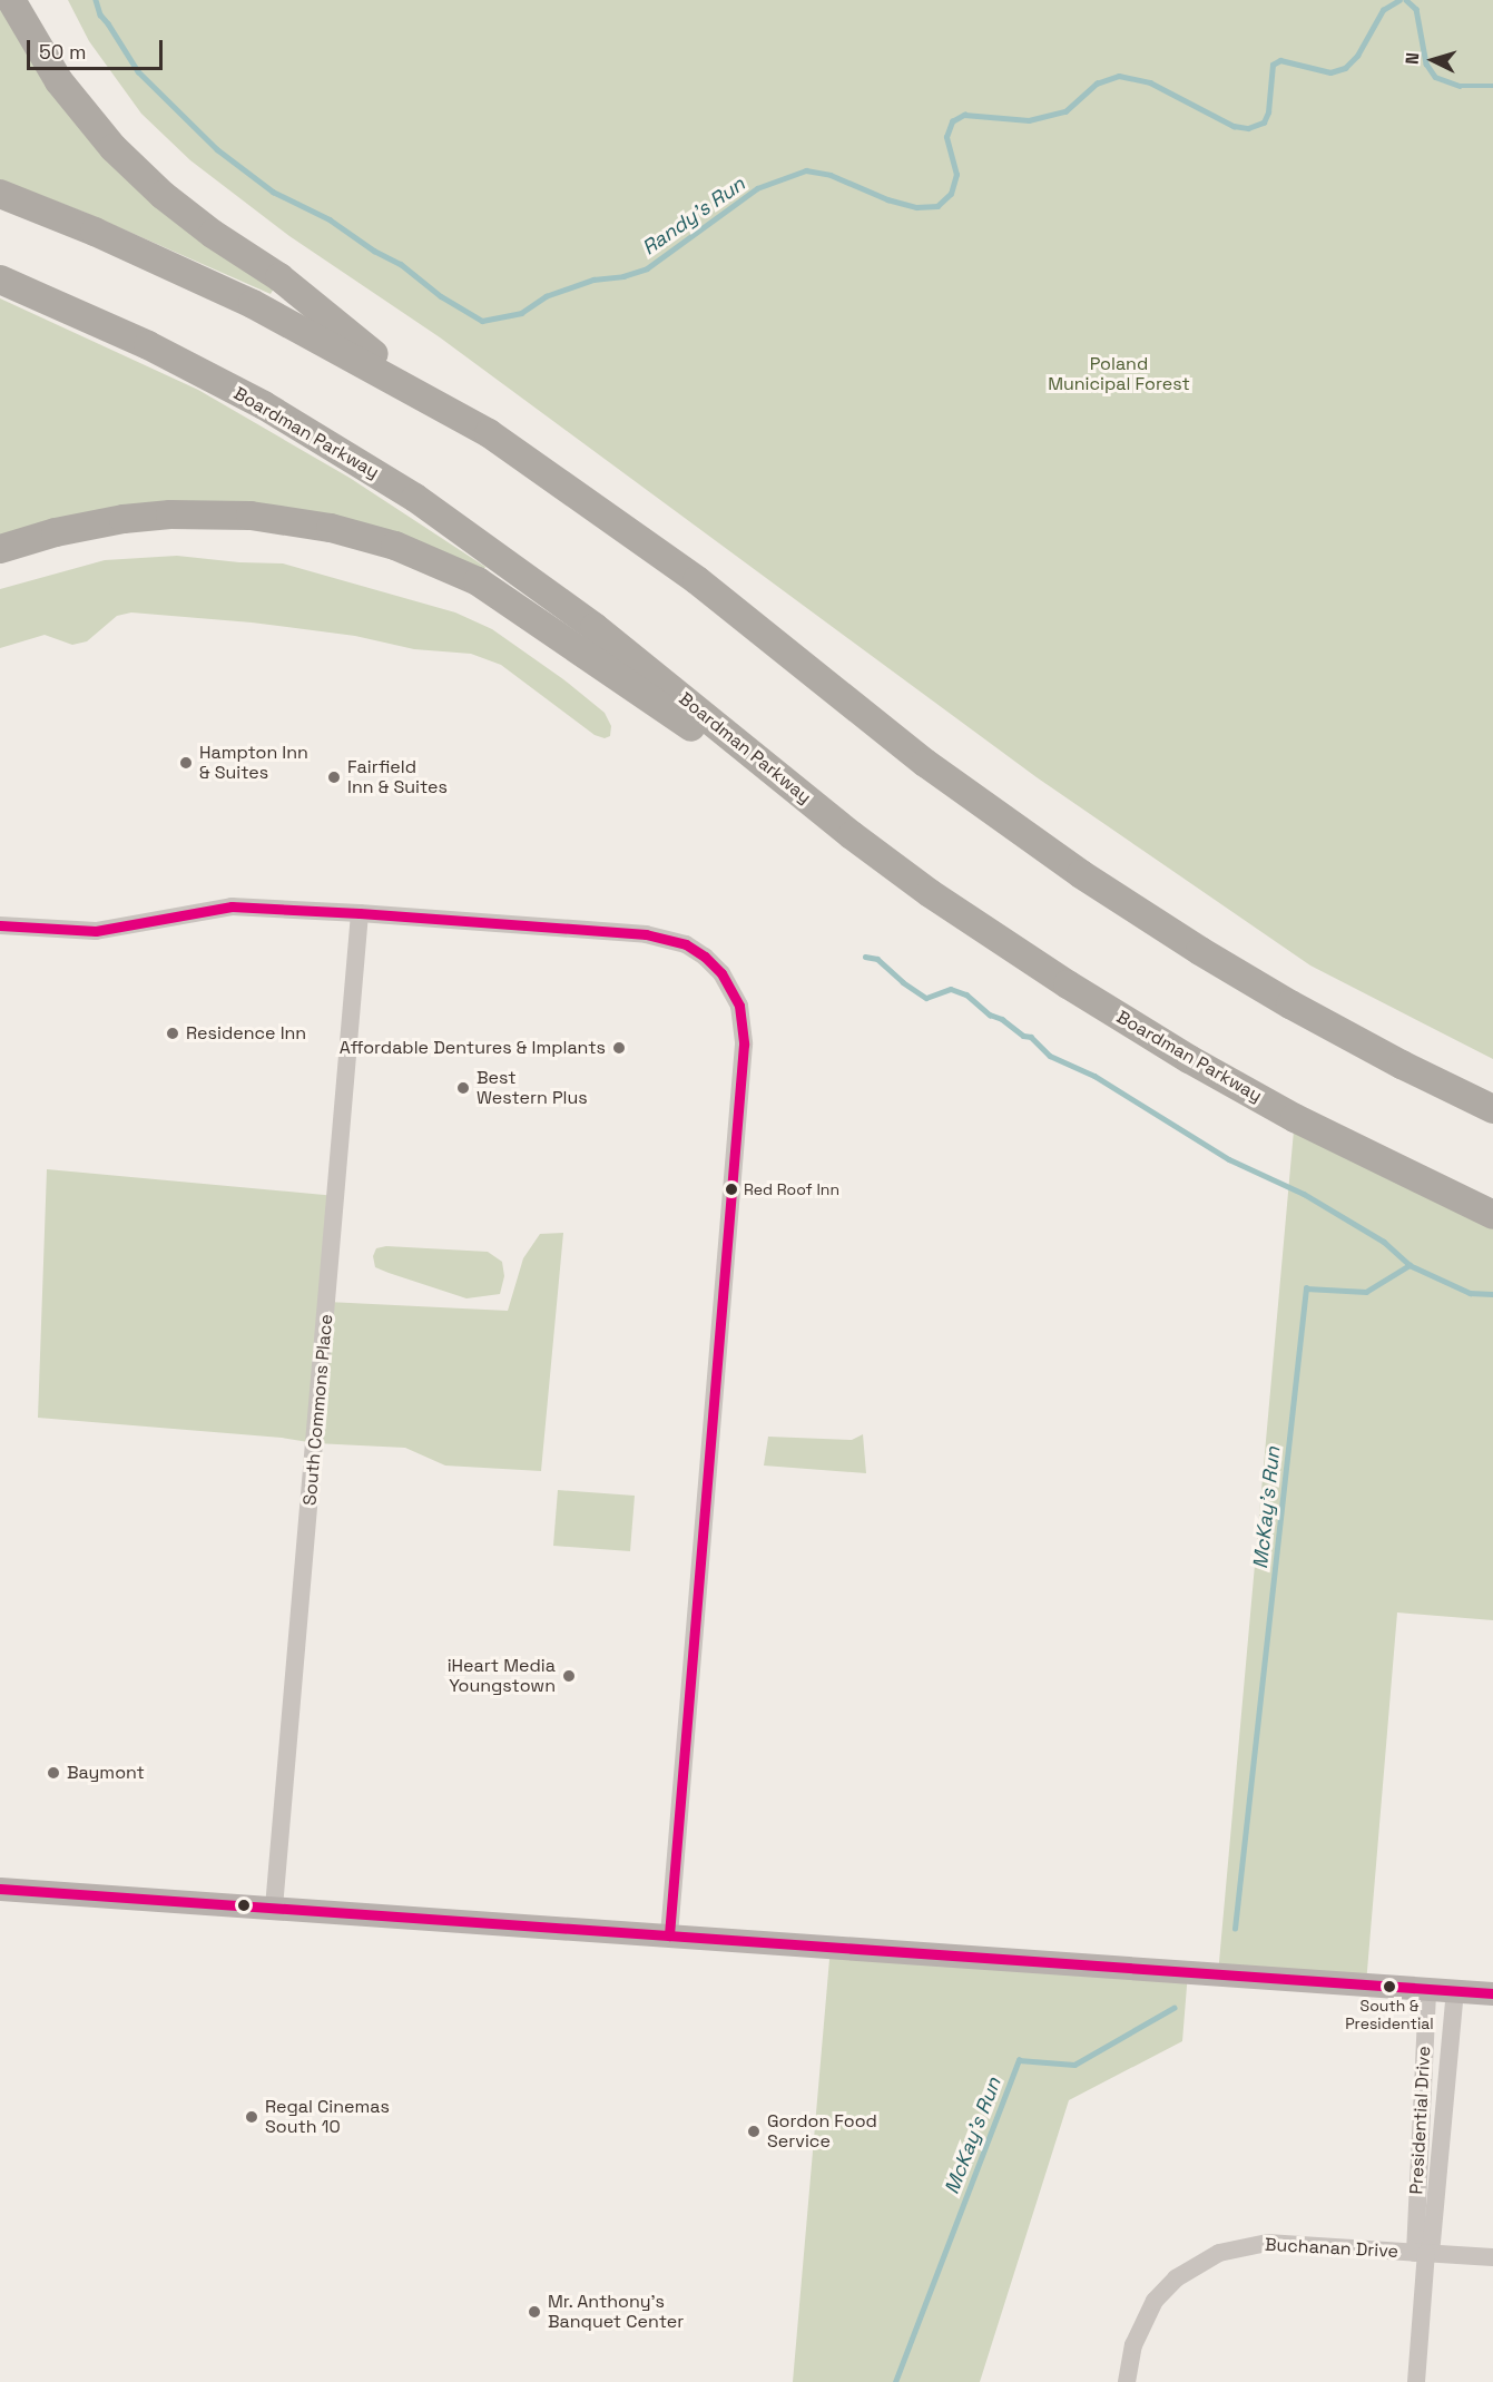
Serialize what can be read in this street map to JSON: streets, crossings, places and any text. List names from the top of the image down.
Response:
{
  "streets": {
    "highway": ["Boardman Parkway"],
    "street": ["South Commons Place", "Presidential Drive", "Buchanan Drive"]
  },
  "crossings": [
    ["Presidential Drive", "Buchanan Drive"]
  ],
  "water": ["Randy's Run", "McKay's Run"],
  "parks": ["Poland Municipal Forest"],
  "places": [
    "Hampton Inn & Suites",
    "Fairfield Inn & Suites",
    "Residence Inn",
    "Affordable Dentures & Implants",
    "Best Western Plus",
    "Red Roof Inn",
    "iHeart Media Youngstown",
    "Baymont",
    "South & Presidential",
    "Regal Cinemas South 10",
    "Gordon Food Service",
    "Mr. Anthony's Banquet Center"
  ],
  "scale_bar": "50 m",
  "north": "left"
}
